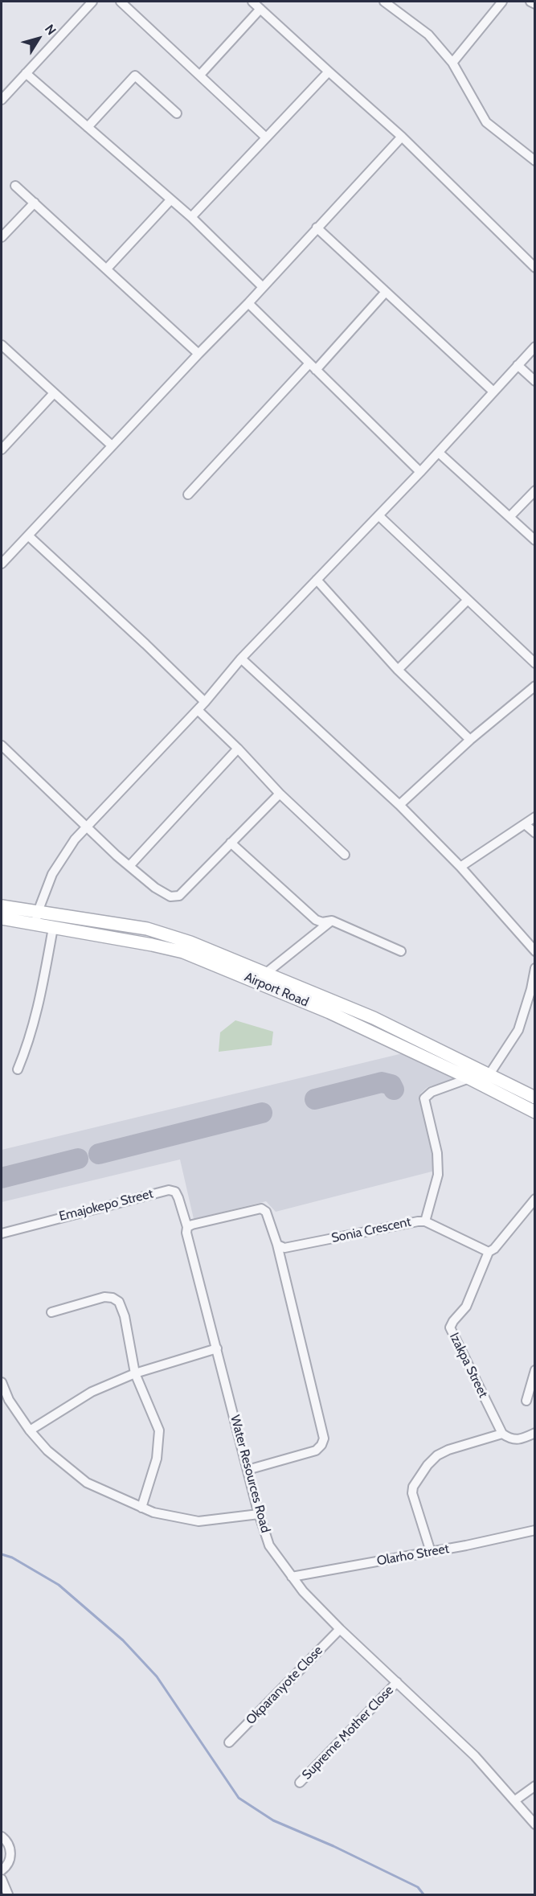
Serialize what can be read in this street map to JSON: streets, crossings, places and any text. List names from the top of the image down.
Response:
{
  "streets": {
    "main road": ["Airport Road"],
    "street": [
      "Emajokepo Street",
      "Sonia Crescent",
      "Izakpa Street",
      "Water Resources Road",
      "Olarho Street",
      "Okparanyote Close",
      "Supreme Mother Close"
    ]
  },
  "crossings": [
    ["Emajokepo Street", "Water Resources Road"],
    ["Sonia Crescent", "Izakpa Street"],
    ["Water Resources Road", "Olarho Street"],
    ["Water Resources Road", "Okparanyote Close"],
    ["Water Resources Road", "Supreme Mother Close"]
  ],
  "north": "top right"
}
